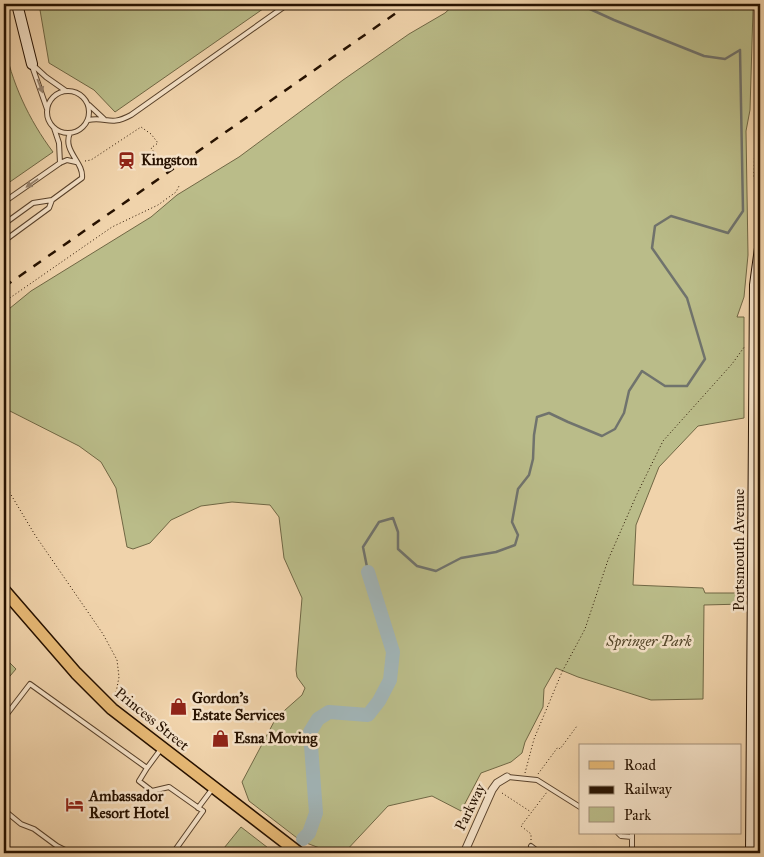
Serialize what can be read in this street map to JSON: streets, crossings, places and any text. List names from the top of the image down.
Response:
{
  "streets": {
    "main road": ["Portsmouth Avenue", "Princess Street"],
    "street": ["Parkway"]
  },
  "parks": ["Springer Park"],
  "places": {
    "station": ["Kingston"],
    "shop": ["Gordon's Estate Services", "Esna Moving"],
    "hotel": ["Ambassador Resort Hotel"]
  },
  "legend": ["Road", "Railway", "Park"]
}
